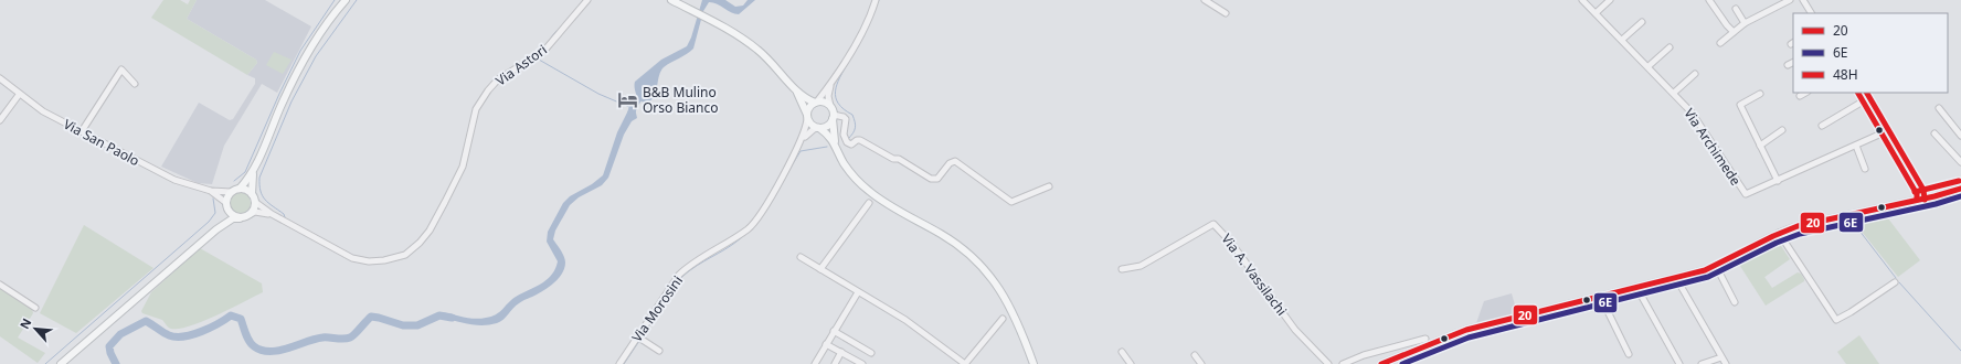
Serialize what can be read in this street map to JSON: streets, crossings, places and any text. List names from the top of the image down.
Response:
{
  "streets": {
    "street": [
      "Via Astori",
      "Via San Paolo",
      "Via Archimede",
      "Via A. Vassilachi",
      "Via Morosini"
    ]
  },
  "places": {
    "hotel": ["B&B Mulino Orso Bianco"]
  },
  "lines": ["transit line 20", "transit line 48H", "transit line 6E"],
  "legend": ["20", "6E", "48H"],
  "north": "top left"
}
